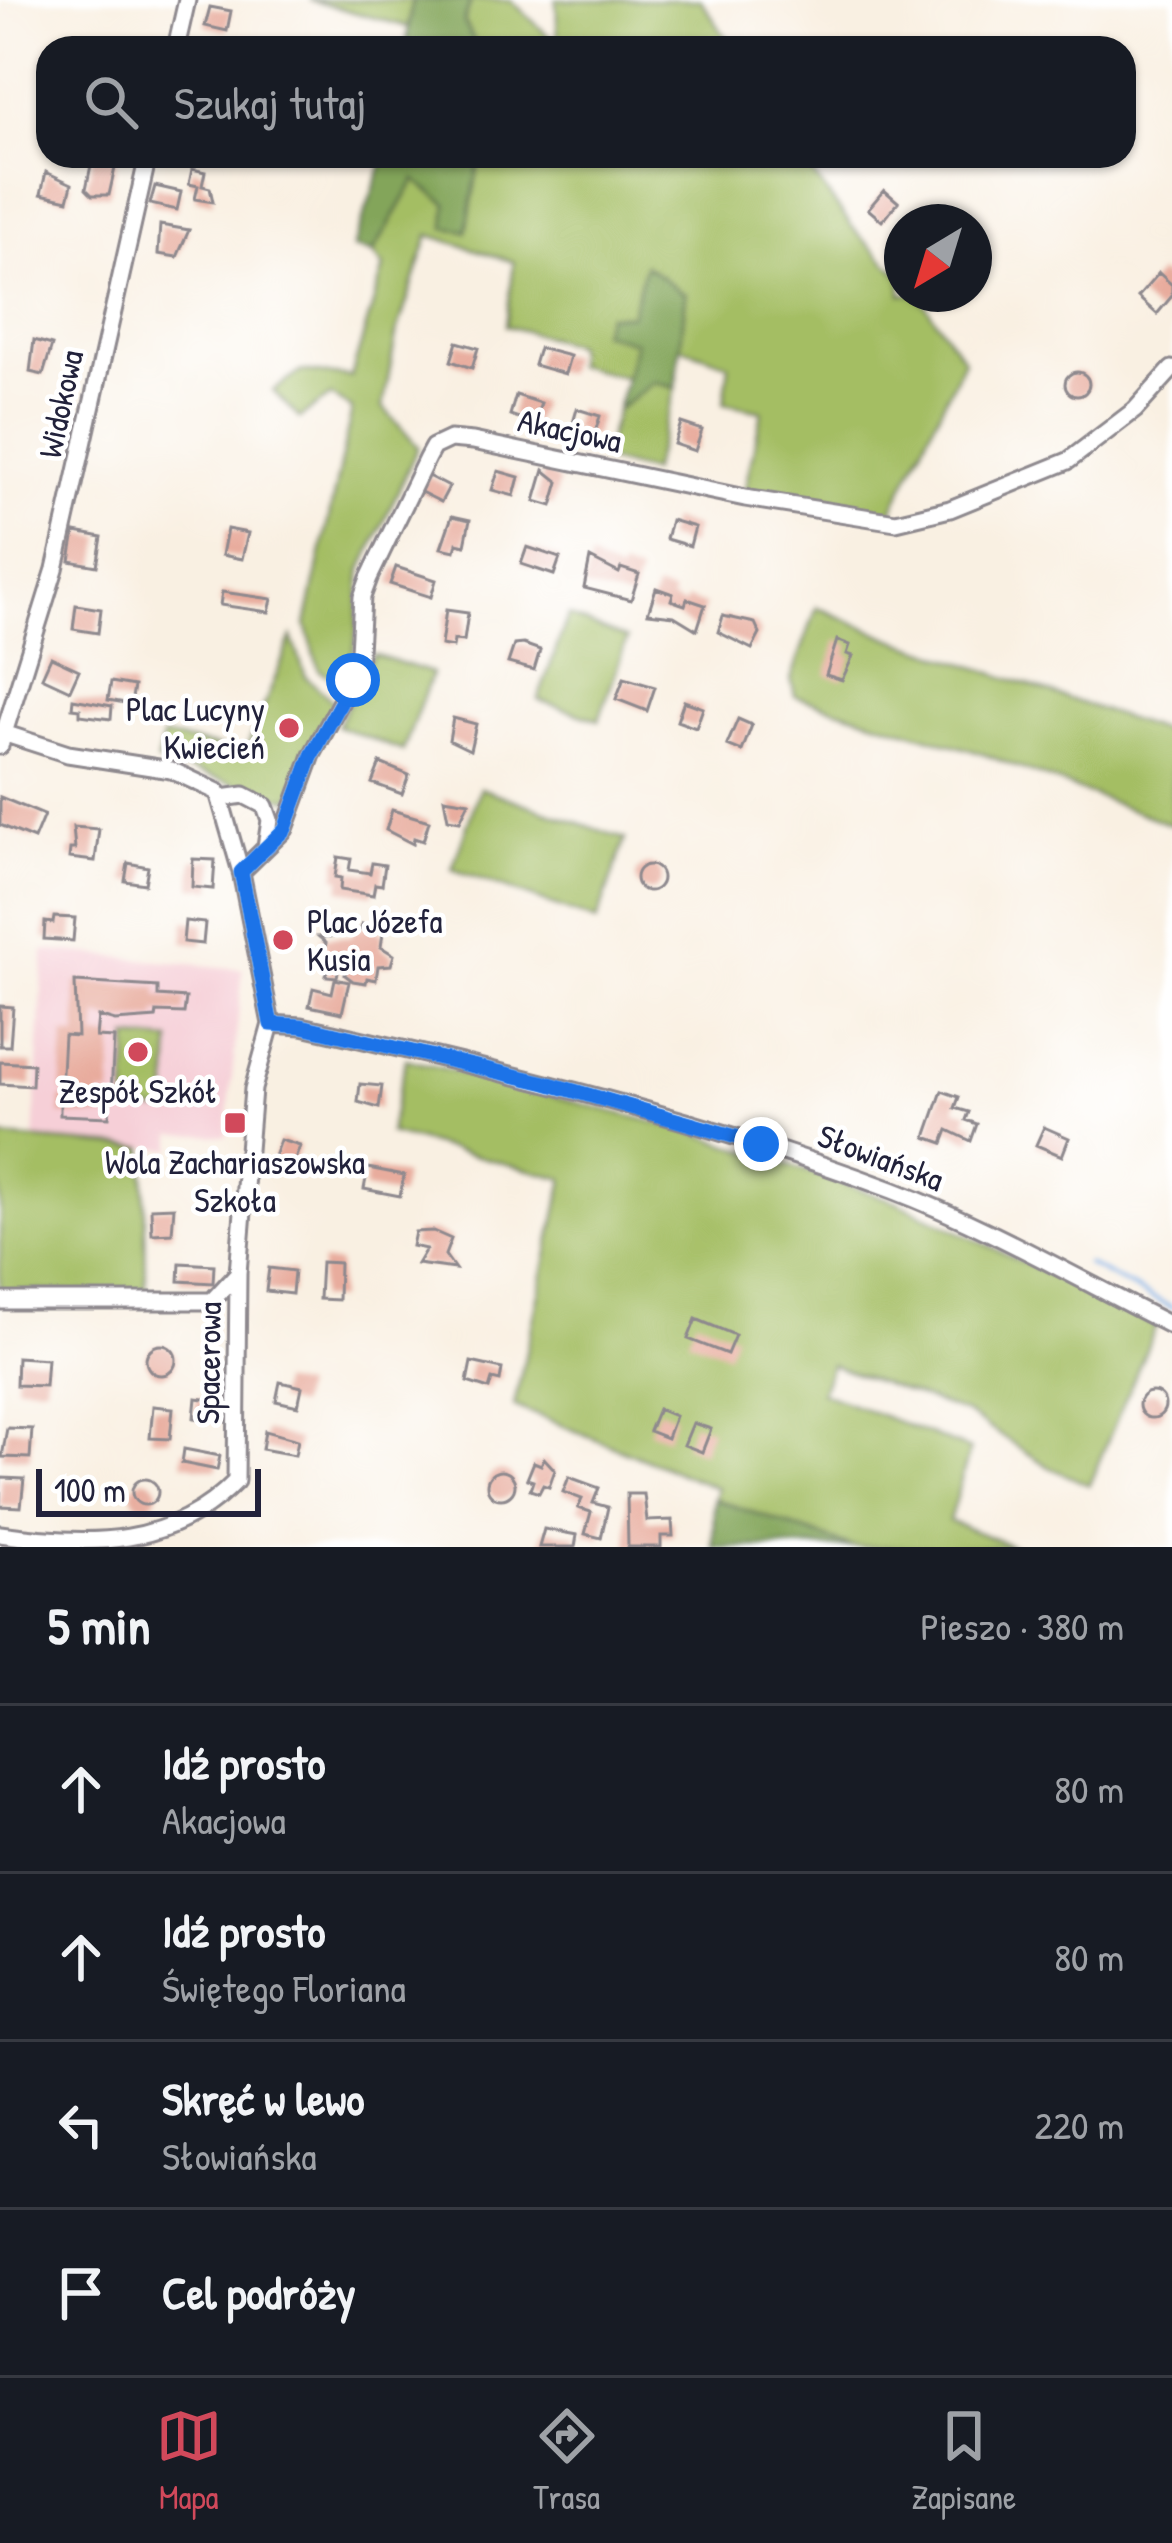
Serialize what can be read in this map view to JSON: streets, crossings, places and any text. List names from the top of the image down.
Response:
{
  "streets": {
    "street": [
      "Widokowa",
      "Akacjowa",
      "Słowiańska",
      "Spacerowa"
    ]
  },
  "places": {
    "other": ["Plac Lucyny Kwiecień", "Plac Józefa Kusia", "Zespół Szkół"],
    "transit": ["Wola Zachariaszowska Szkoła"]
  },
  "scale_bar": "100 m",
  "north": "bottom left",
  "page": {
    "search": "Szukaj tutaj",
    "scale": "100 m",
    "heading": ["5 min", "Pieszo · 380 m"],
    "list": [
      ["Idź prosto", "Akacjowa", "80 m"],
      ["Idź prosto", "Świętego Floriana", "80 m"],
      ["Skręć w lewo", "Słowiańska", "220 m"],
      "Cel podróży"
    ],
    "nav": ["Mapa", "Trasa", "Zapisane"]
  }
}
